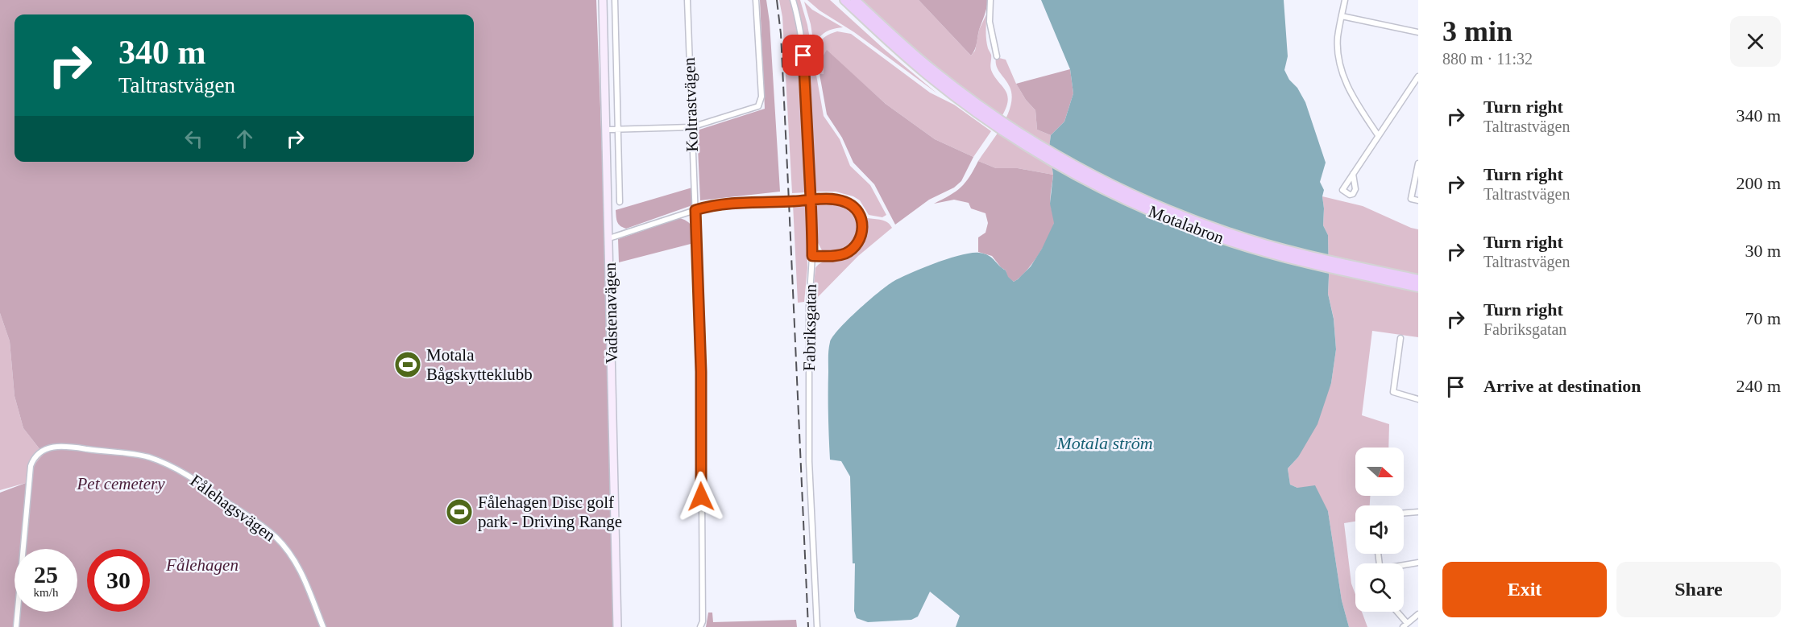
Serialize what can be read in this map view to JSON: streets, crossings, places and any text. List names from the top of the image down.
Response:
{
  "streets": {
    "highway": ["Motalabron"],
    "main road": ["Vadstenavägen"],
    "street": ["Koltrastvägen", "Fabriksgatan", "Fålehagsvägen"]
  },
  "water": ["Motala ström"],
  "parks": ["Pet cemetery", "Fålehagen"],
  "places": {
    "sports": ["Motala Bågskytteklubb", "Fålehagen Disc golf park - Driving Range"]
  },
  "north": "right",
  "page": {
    "heading": ["3 min", "880 m · 11:32"],
    "turn": ["340 m", "Taltrastvägen"],
    "list": [
      {
        "name": "Turn right",
        "note": "Taltrastvägen",
        "value": "340 m"
      },
      {
        "name": "Turn right",
        "note": "Taltrastvägen",
        "value": "200 m"
      },
      {
        "name": "Turn right",
        "note": "Taltrastvägen",
        "value": "30 m"
      },
      {
        "name": "Turn right",
        "note": "Fabriksgatan",
        "value": "70 m"
      },
      {
        "name": "Arrive at destination",
        "value": "240 m"
      }
    ],
    "speed": "25 km/h",
    "limit": "30",
    "buttons": ["Exit", "Share"]
  }
}
